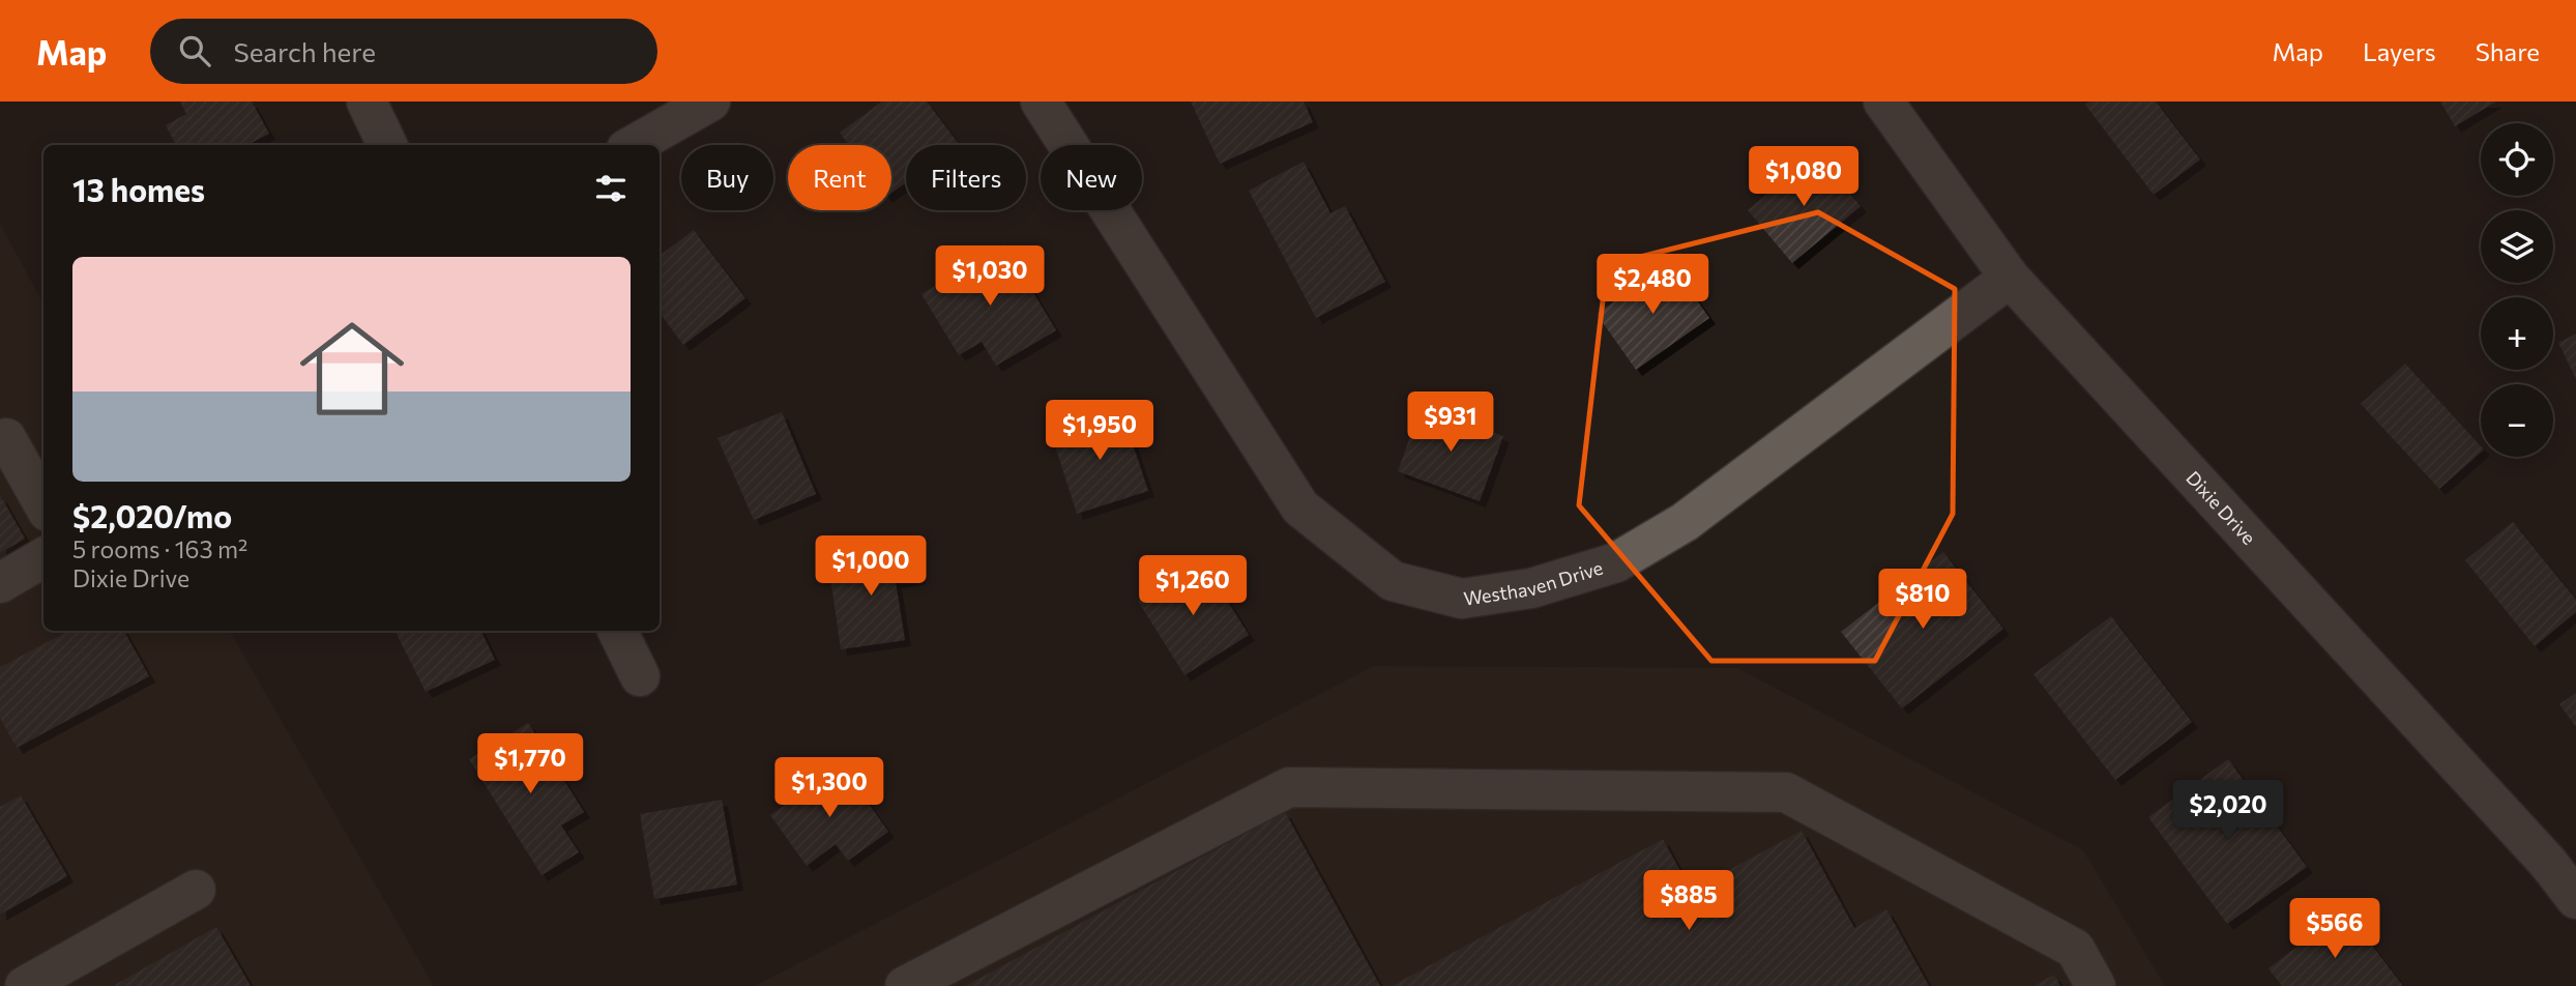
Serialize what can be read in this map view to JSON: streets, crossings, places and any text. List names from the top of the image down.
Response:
{
  "streets": {
    "street": ["Dixie Drive", "Westhaven Drive"]
  },
  "crossings": [
    ["Dixie Drive", "Westhaven Drive"]
  ],
  "page": {
    "header": "Map",
    "search": "Search here",
    "nav": ["Map", "Layers", "Share"],
    "map_buttons": ["+", "−"],
    "chip": [
      "Buy",
      "Rent",
      "Filters",
      "New"
    ],
    "heading": "13 homes",
    "price": [
      "$1,080",
      "$1,030",
      "$2,480",
      "$931",
      "$1,950",
      "$1,000",
      "$1,260",
      "$810",
      "$1,770",
      "$1,300",
      "$2,020",
      "$885",
      "$566"
    ],
    "list": [
      {
        "name": "$2,020/mo",
        "note": "5 rooms · 163 m² · Dixie Drive"
      }
    ]
  }
}
